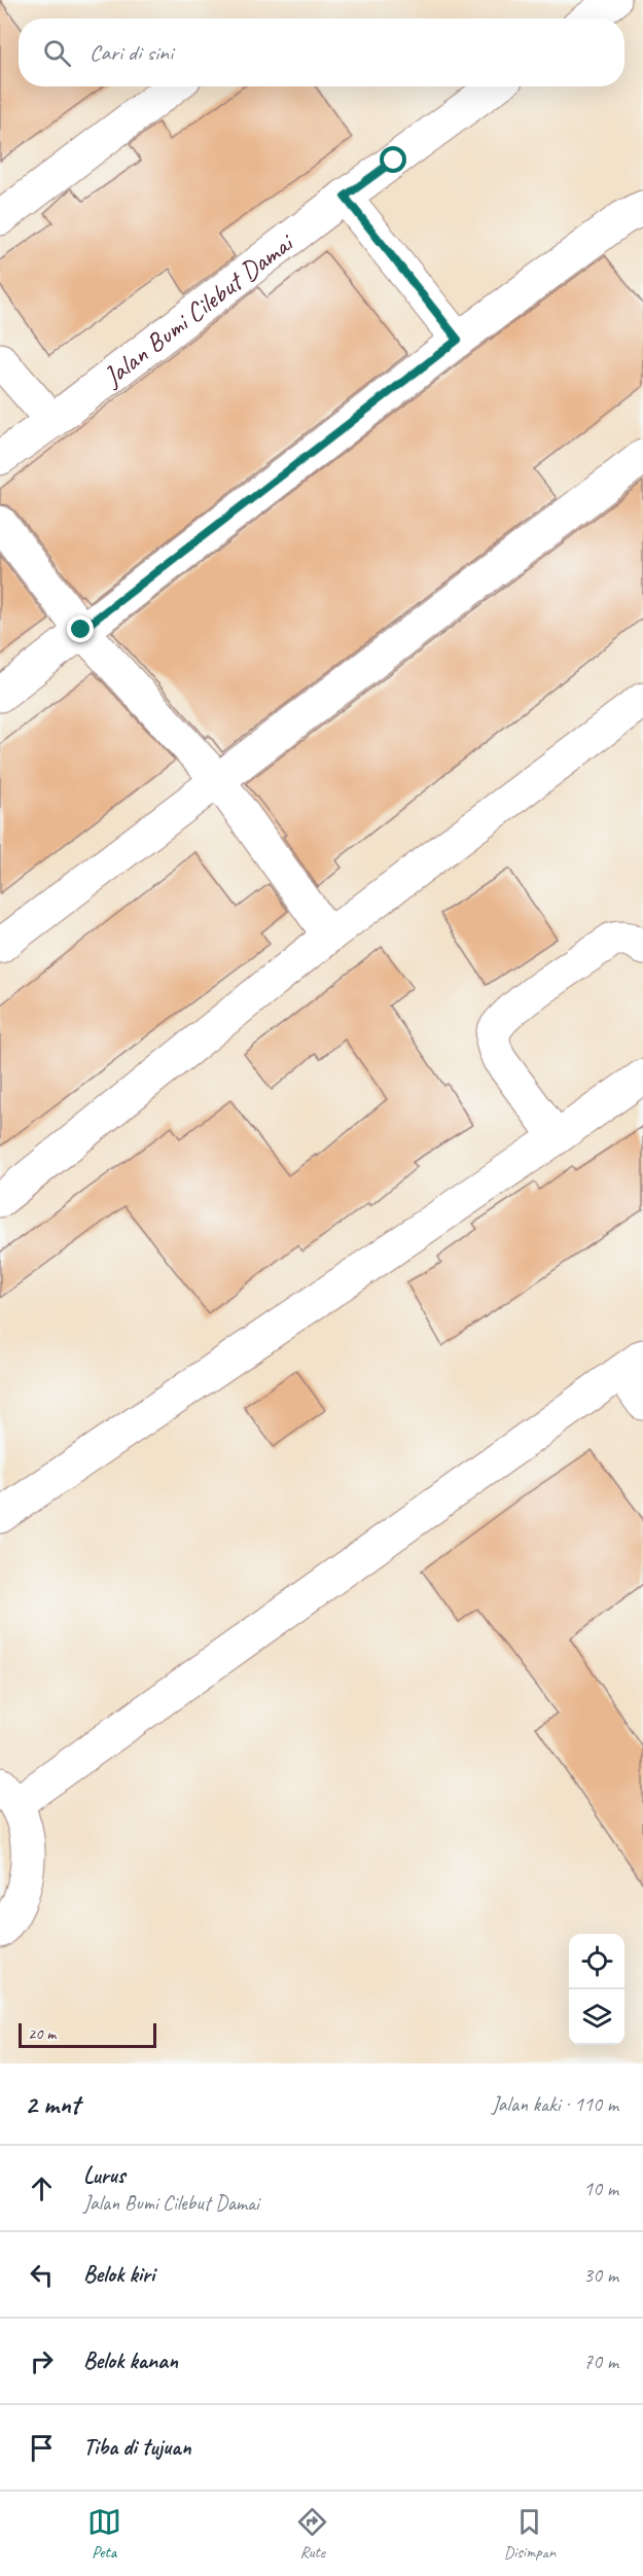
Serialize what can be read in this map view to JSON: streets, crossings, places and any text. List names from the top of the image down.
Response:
{
  "streets": {
    "street": ["Jalan Bumi Cilebut Damai"]
  },
  "scale_bar": "20 m",
  "page": {
    "search": "Cari di sini",
    "scale": "20 m",
    "heading": ["2 mnt", "Jalan kaki · 110 m"],
    "list": [
      ["Lurus", "Jalan Bumi Cilebut Damai", "10 m"],
      ["Belok kiri", "30 m"],
      ["Belok kanan", "70 m"],
      "Tiba di tujuan"
    ],
    "nav": ["Peta", "Rute", "Disimpan"]
  }
}
